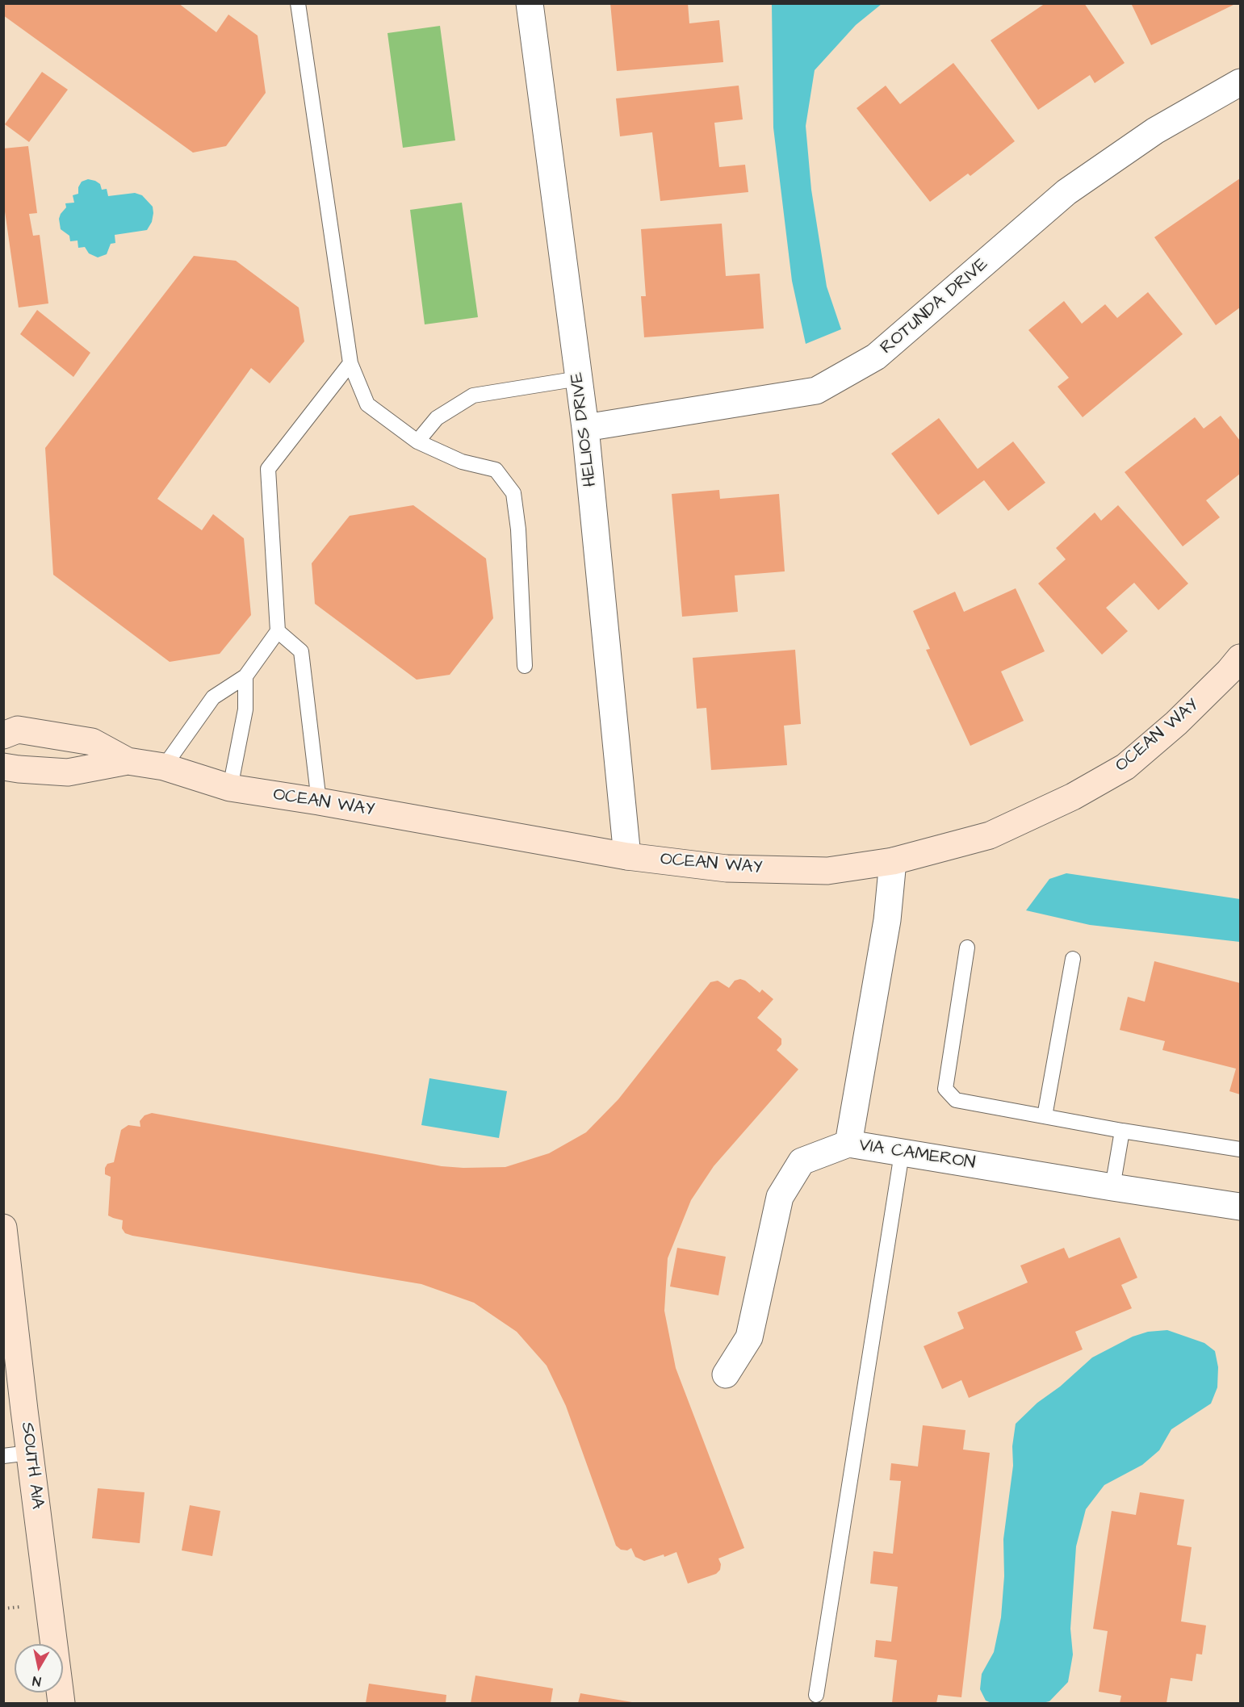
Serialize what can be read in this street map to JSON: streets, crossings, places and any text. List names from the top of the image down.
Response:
{
  "streets": {
    "street": [
      "ROTUNDA DRIVE",
      "HELIOS DRIVE",
      "OCEAN WAY",
      "VIA CAMERON",
      "SOUTH A1A"
    ]
  },
  "crossings": [
    ["ROTUNDA DRIVE", "HELIOS DRIVE"],
    ["HELIOS DRIVE", "OCEAN WAY"],
    ["OCEAN WAY", "VIA CAMERON"]
  ],
  "north": "bottom"
}
